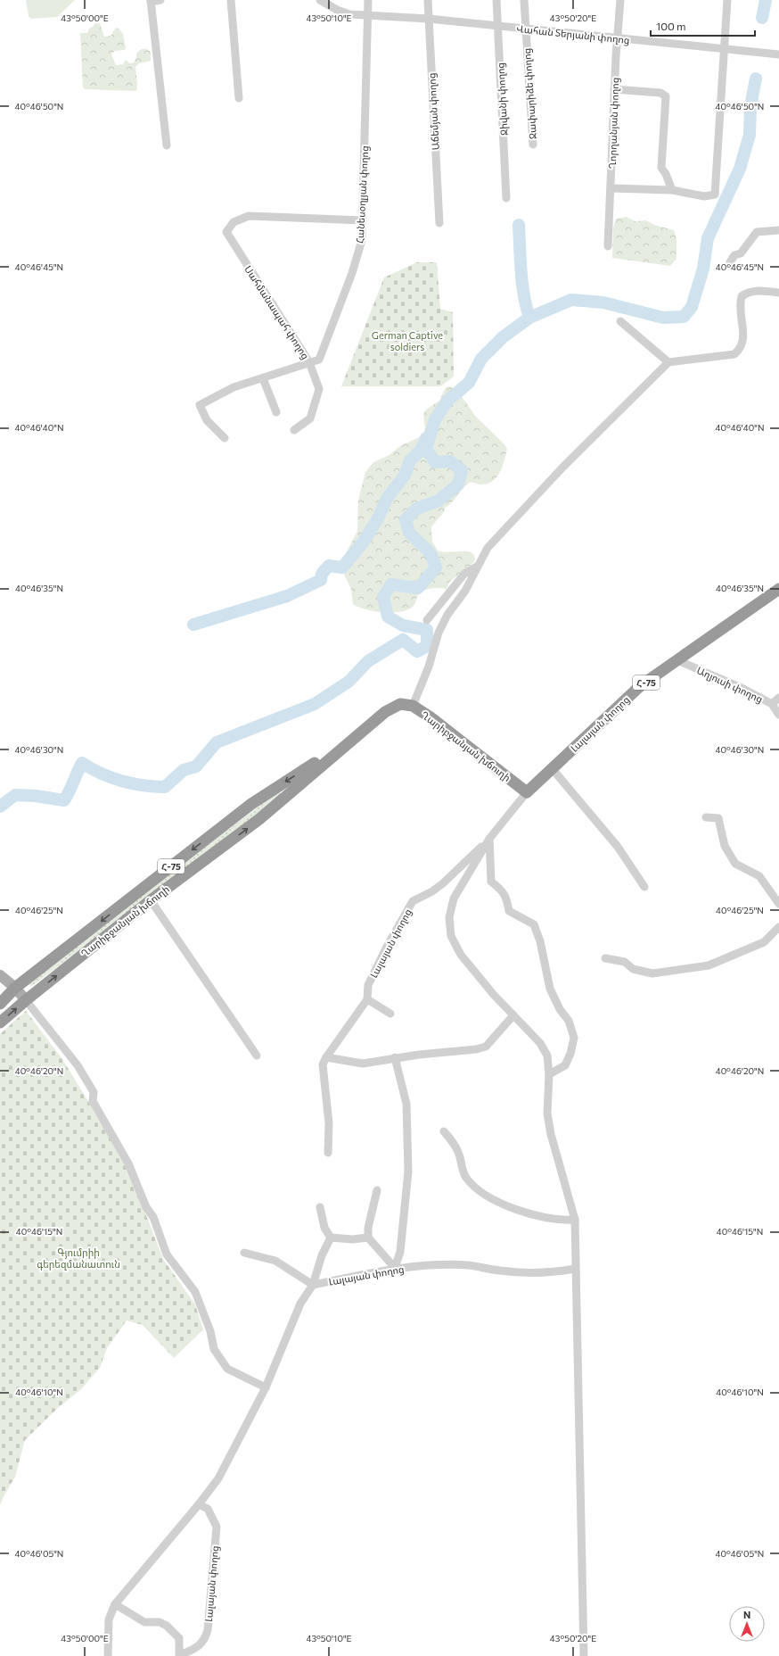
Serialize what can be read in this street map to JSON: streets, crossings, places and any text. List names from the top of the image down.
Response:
{
  "streets": {
    "highway": ["Հ-75", "Լալայան փողոց", "Ղարիբջանյան խճուղի"],
    "street": [
      "Վահան Տերյանի փողոց",
      "Ջափարիձե փողոց",
      "Ջիվանի փողոց",
      "Աճեմյան փողոց",
      "Ղորղանյան փողոց",
      "Հանեսօղլյան փողոց",
      "Սահմանապահ փողոց",
      "Աղյուսի փողոց"
    ]
  },
  "crossings": [
    ["Վահան Տերյանի փողոց", "Ջափարիձե փողոց"],
    ["Վահան Տերյանի փողոց", "Ջիվանի փողոց"],
    ["Վահան Տերյանի փողոց", "Աճեմյան փողոց"],
    ["Վահան Տերյանի փողոց", "Ղորղանյան փողոց"],
    ["Վահան Տերյանի փողոց", "Հանեսօղլյան փողոց"],
    ["Հանեսօղլյան փողոց", "Սահմանապահ փողոց"],
    ["Աղյուսի փողոց", "Լալայան փողոց"],
    ["Լալայան փողոց", "Ղարիբջանյան խճուղի"]
  ],
  "parks": ["German Captive soldiers", "Գյումրիի գերեզմանատուն"],
  "scale_bar": "100 m",
  "north": "top",
  "coordinates": [
    "43°50'00\"E",
    "43°50'10\"E",
    "43°50'20\"E",
    "40°46'50\"N",
    "40°46'45\"N",
    "40°46'40\"N",
    "40°46'35\"N",
    "40°46'30\"N",
    "40°46'25\"N",
    "40°46'20\"N",
    "40°46'15\"N",
    "40°46'10\"N",
    "40°46'05\"N"
  ]
}
